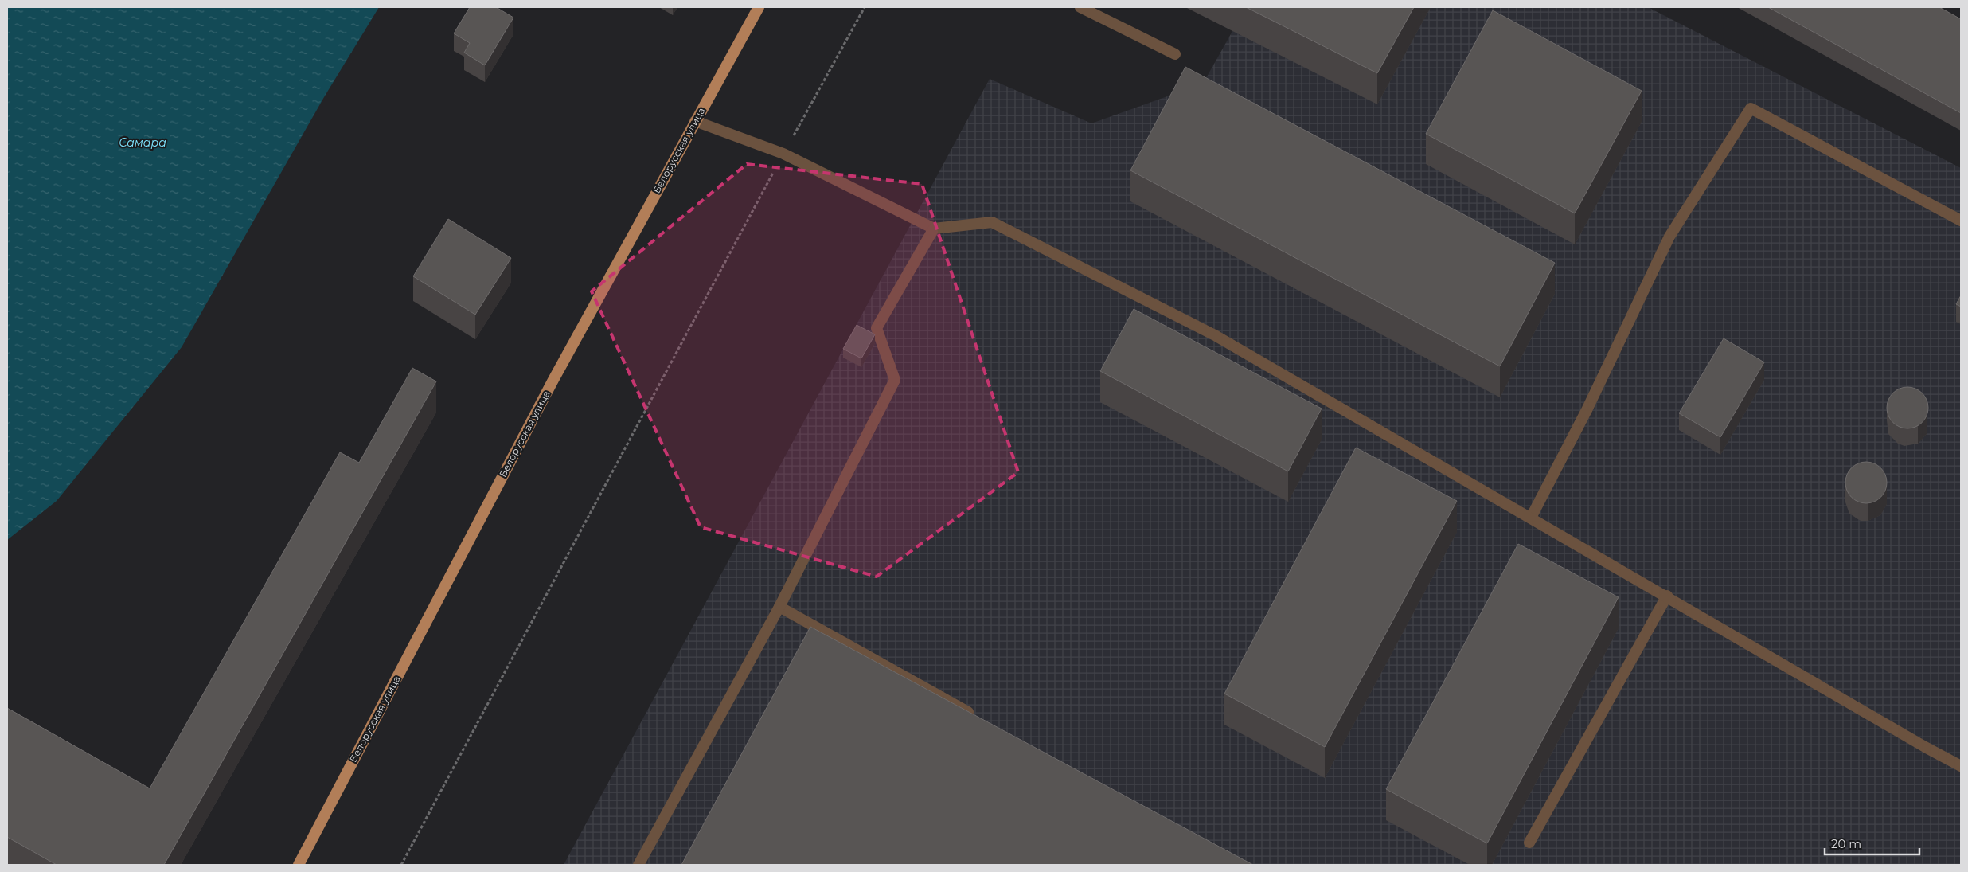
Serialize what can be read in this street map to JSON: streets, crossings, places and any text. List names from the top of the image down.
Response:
{
  "streets": {
    "main road": ["Белорусская улица"]
  },
  "water": ["Самара"],
  "scale_bar": "20 m"
}
